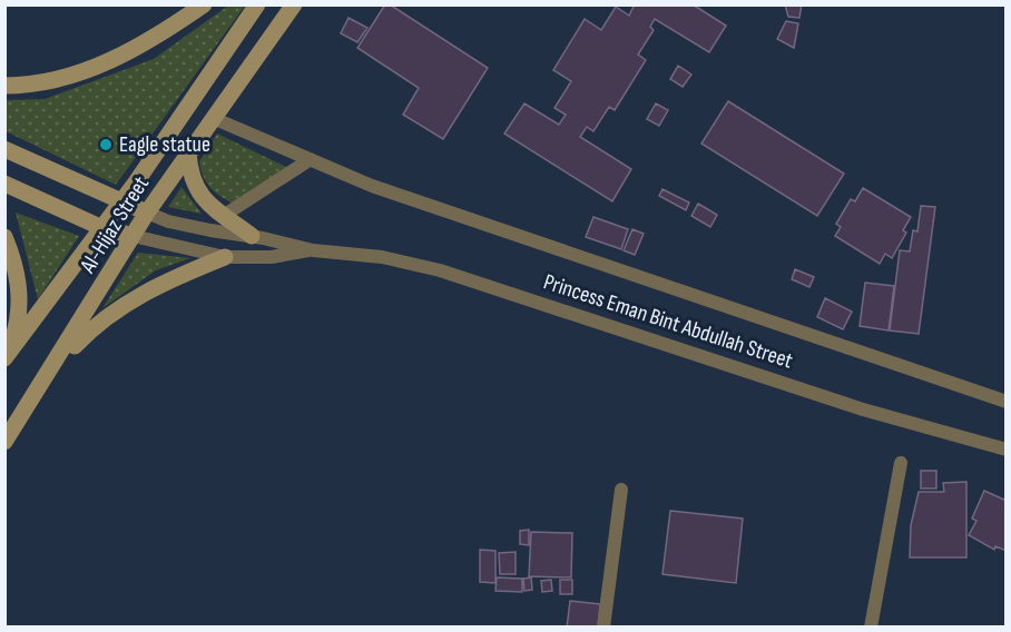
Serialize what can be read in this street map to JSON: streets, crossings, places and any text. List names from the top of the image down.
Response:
{
  "streets": {
    "main road": ["Al-Hijaz Street"],
    "street": ["Princess Eman Bint Abdullah Street"]
  },
  "crossings": [
    ["Al-Hijaz Street", "Princess Eman Bint Abdullah Street"]
  ],
  "places": ["Eagle statue"]
}
